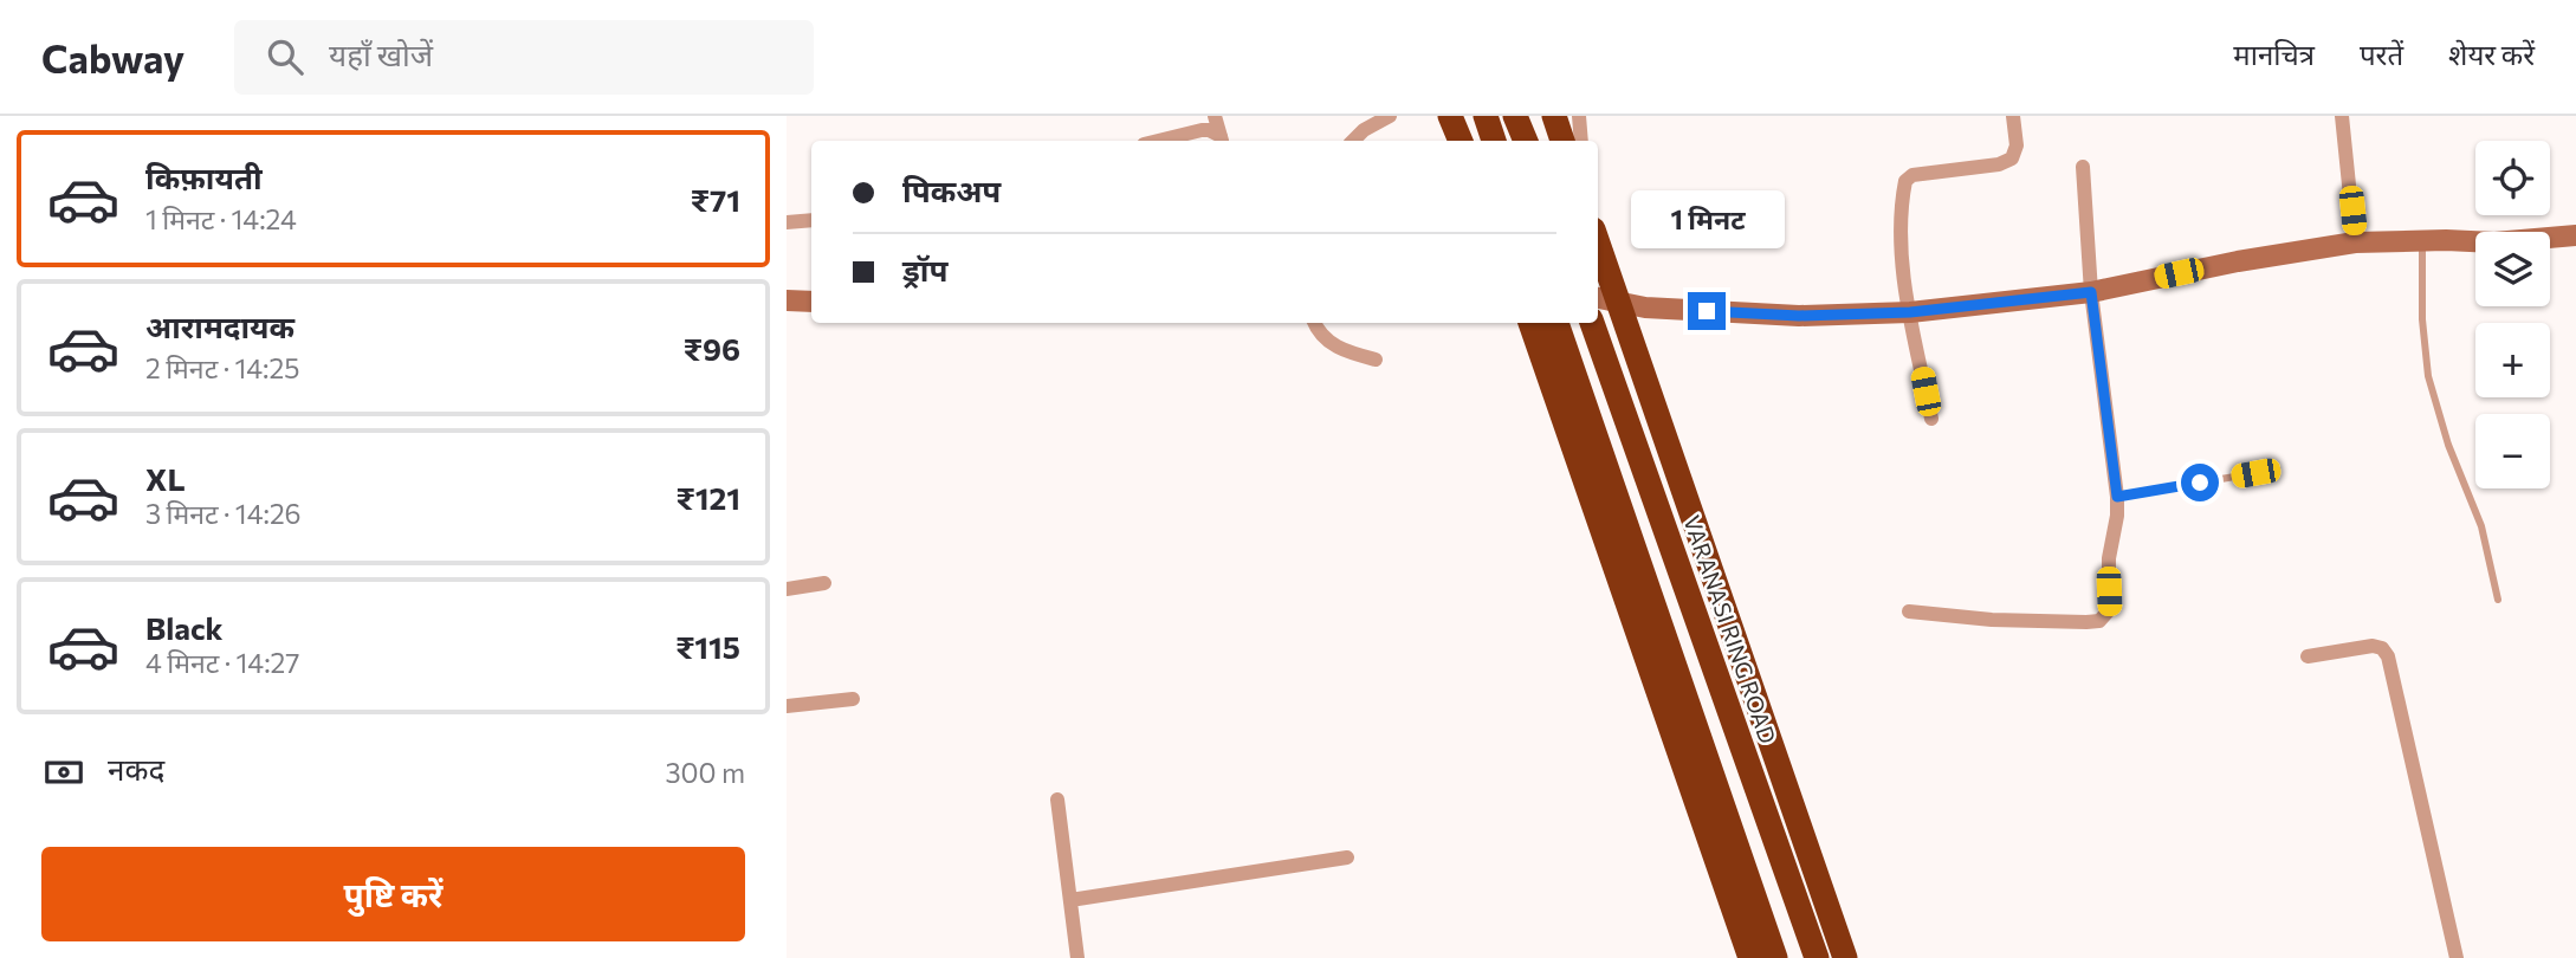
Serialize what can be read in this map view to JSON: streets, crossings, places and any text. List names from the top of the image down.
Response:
{
  "streets": {
    "highway": ["VARANASI RING ROAD"]
  },
  "page": {
    "header": "Cabway",
    "search": "यहाँ खोजें",
    "nav": ["मानचित्र", "परतें", "शेयर करें"],
    "list": [
      {
        "name": "किफ़ायती",
        "note": "1 मिनट · 14:24",
        "value": "₹71"
      },
      {
        "name": "आरामदायक",
        "note": "2 मिनट · 14:25",
        "value": "₹96"
      },
      {
        "name": "XL",
        "note": "3 मिनट · 14:26",
        "value": "₹121"
      },
      {
        "name": "Black",
        "note": "4 मिनट · 14:27",
        "value": "₹115"
      }
    ],
    "map_buttons": ["+", "−"],
    "banner": ["पिकअप", "ड्रॉप"],
    "bubble": "1 मिनट",
    "pay": ["नकद", "300 m"],
    "buttons": "पुष्टि करें"
  }
}
